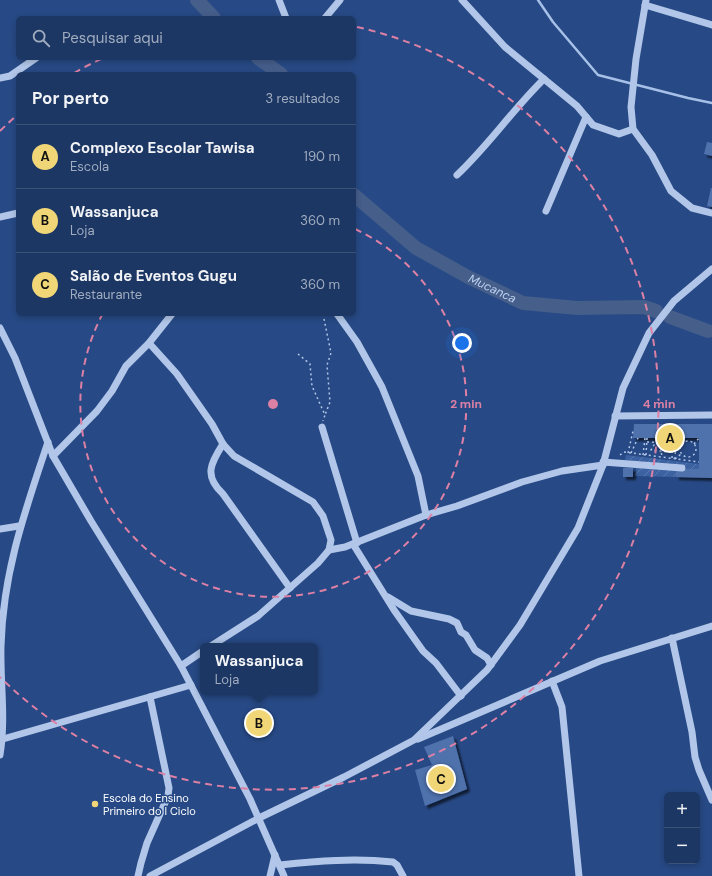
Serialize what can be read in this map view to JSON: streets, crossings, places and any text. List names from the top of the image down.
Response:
{
  "water": ["Mucanca"],
  "places": ["Escola do Ensino Primeiro do I Ciclo"],
  "page": {
    "search": "Pesquisar aqui",
    "heading": ["Por perto", "3 resultados"],
    "list": [
      {
        "mark": "A",
        "name": "Complexo Escolar Tawisa",
        "note": "Escola",
        "value": "190 m"
      },
      {
        "mark": "B",
        "name": "Wassanjuca",
        "note": "Loja",
        "value": "360 m"
      },
      {
        "mark": "C",
        "name": "Salão de Eventos Gugu",
        "note": "Restaurante",
        "value": "360 m"
      }
    ],
    "pins": ["A", "B", "C"],
    "popup": ["Wassanjuca", "Loja"],
    "map_buttons": ["+", "−"]
  },
  "rings": ["2 min", "4 min"]
}
